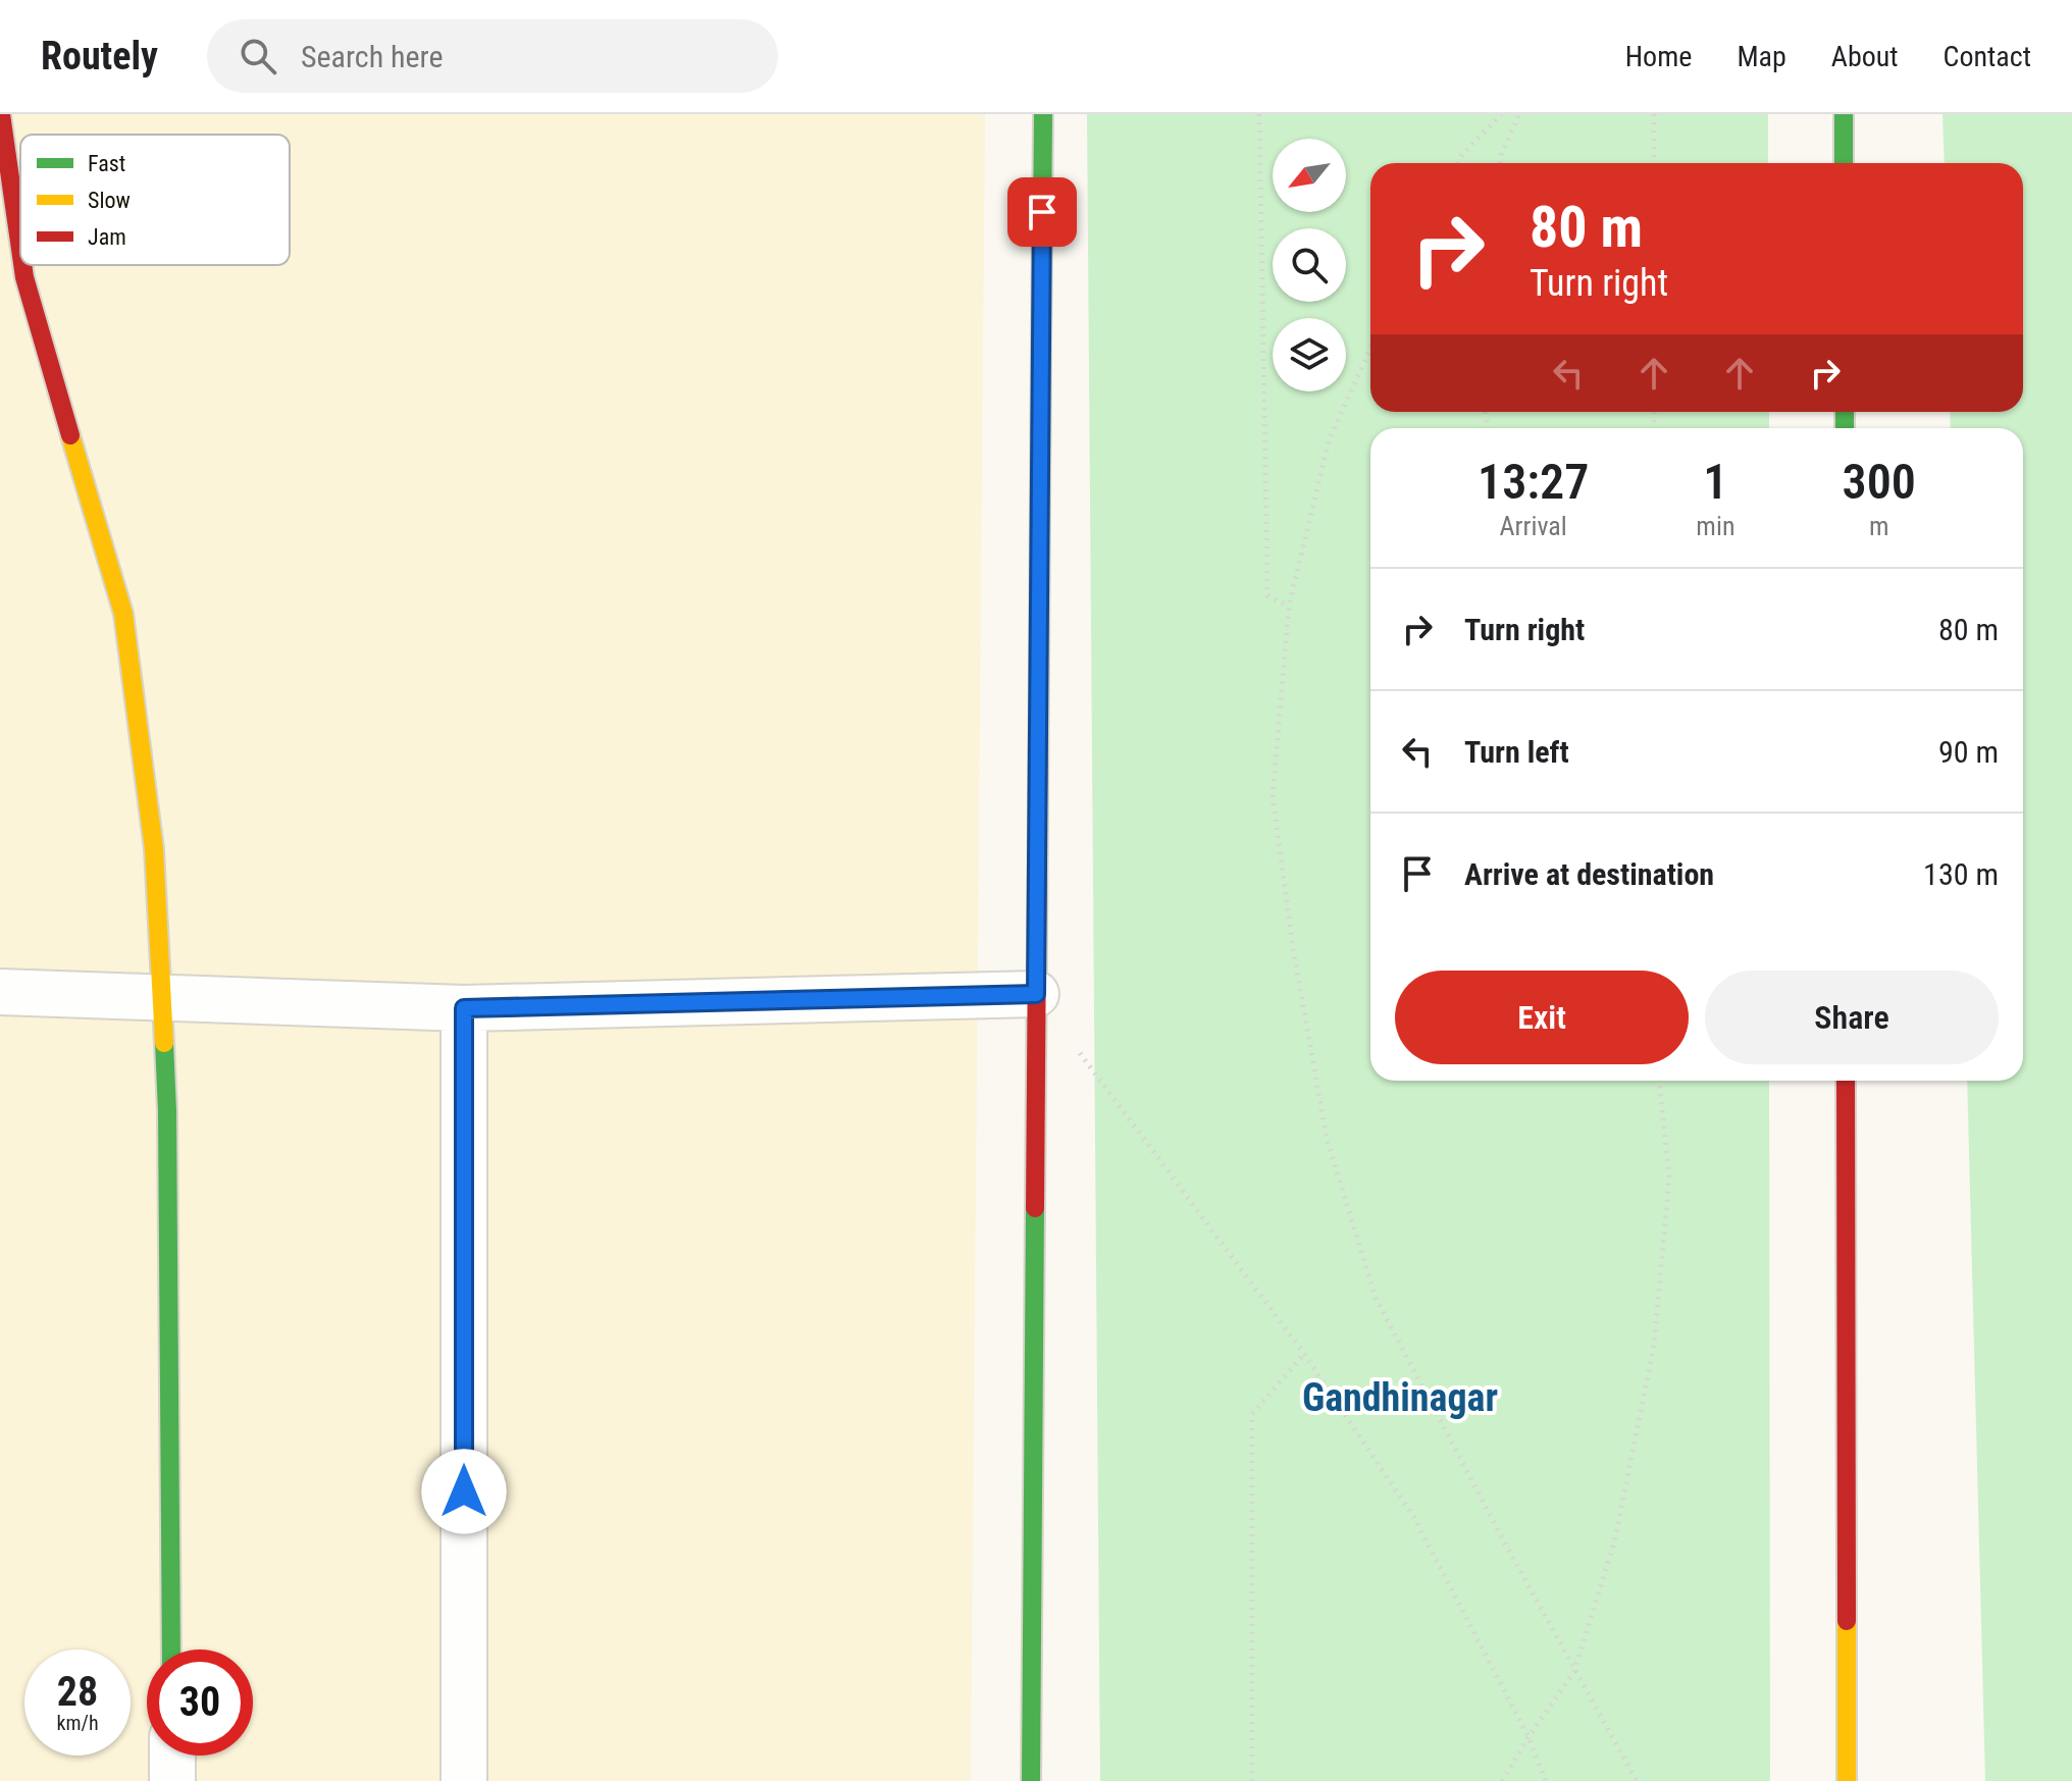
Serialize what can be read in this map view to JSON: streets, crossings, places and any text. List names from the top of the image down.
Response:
{
  "districts": ["Gandhinagar"],
  "legend": ["Fast", "Slow", "Jam"],
  "north": "bottom left",
  "page": {
    "header": "Routely",
    "search": "Search here",
    "nav": [
      "Home",
      "Map",
      "About",
      "Contact"
    ],
    "turn": ["80 m", "Turn right"],
    "eta": [
      "13:27",
      "Arrival",
      "1",
      "min",
      "300",
      "m"
    ],
    "list": [
      {
        "name": "Turn right",
        "value": "80 m"
      },
      {
        "name": "Turn left",
        "value": "90 m"
      },
      {
        "name": "Arrive at destination",
        "value": "130 m"
      }
    ],
    "buttons": ["Exit", "Share"],
    "speed": "28 km/h",
    "limit": "30"
  }
}
